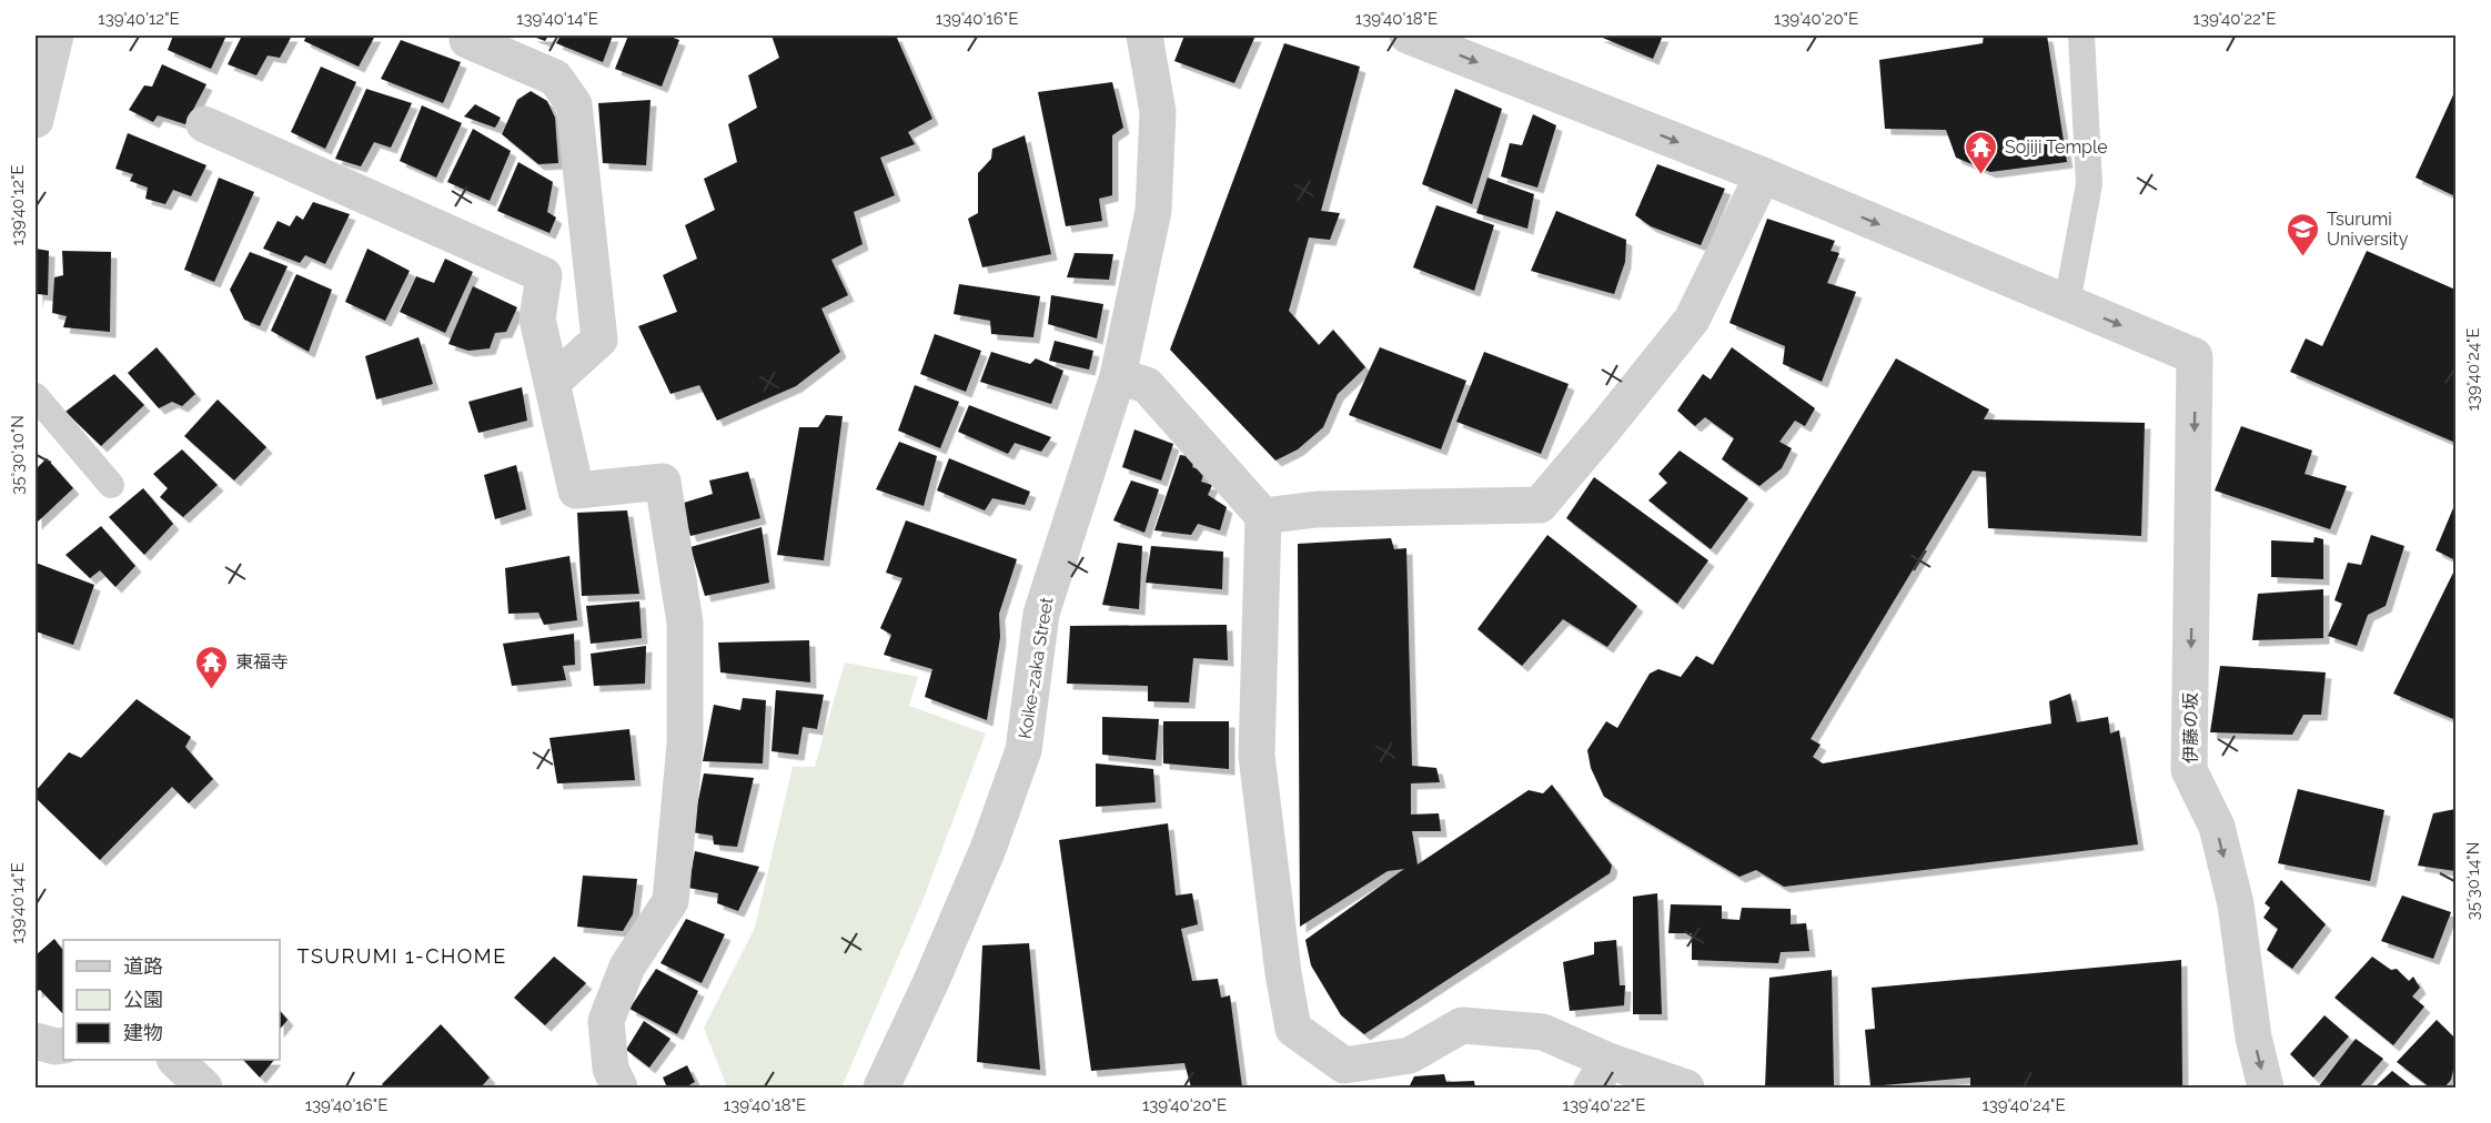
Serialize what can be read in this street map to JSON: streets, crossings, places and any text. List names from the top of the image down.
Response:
{
  "streets": {
    "street": ["Koike-zaka Street", "伊藤の坂"]
  },
  "one_way": ["伊藤の坂"],
  "districts": ["TSURUMI 1-CHOME"],
  "places": {
    "temple": ["Sojiji Temple", "東福寺"],
    "school or university": ["Tsurumi University"]
  },
  "legend": ["道路", "公園", "建物"],
  "coordinates": [
    "139°40'12\"E",
    "139°40'14\"E",
    "139°40'16\"E",
    "139°40'18\"E",
    "139°40'20\"E",
    "139°40'22\"E",
    "139°40'24\"E",
    "35°30'10\"N",
    "35°30'14\"N"
  ]
}
